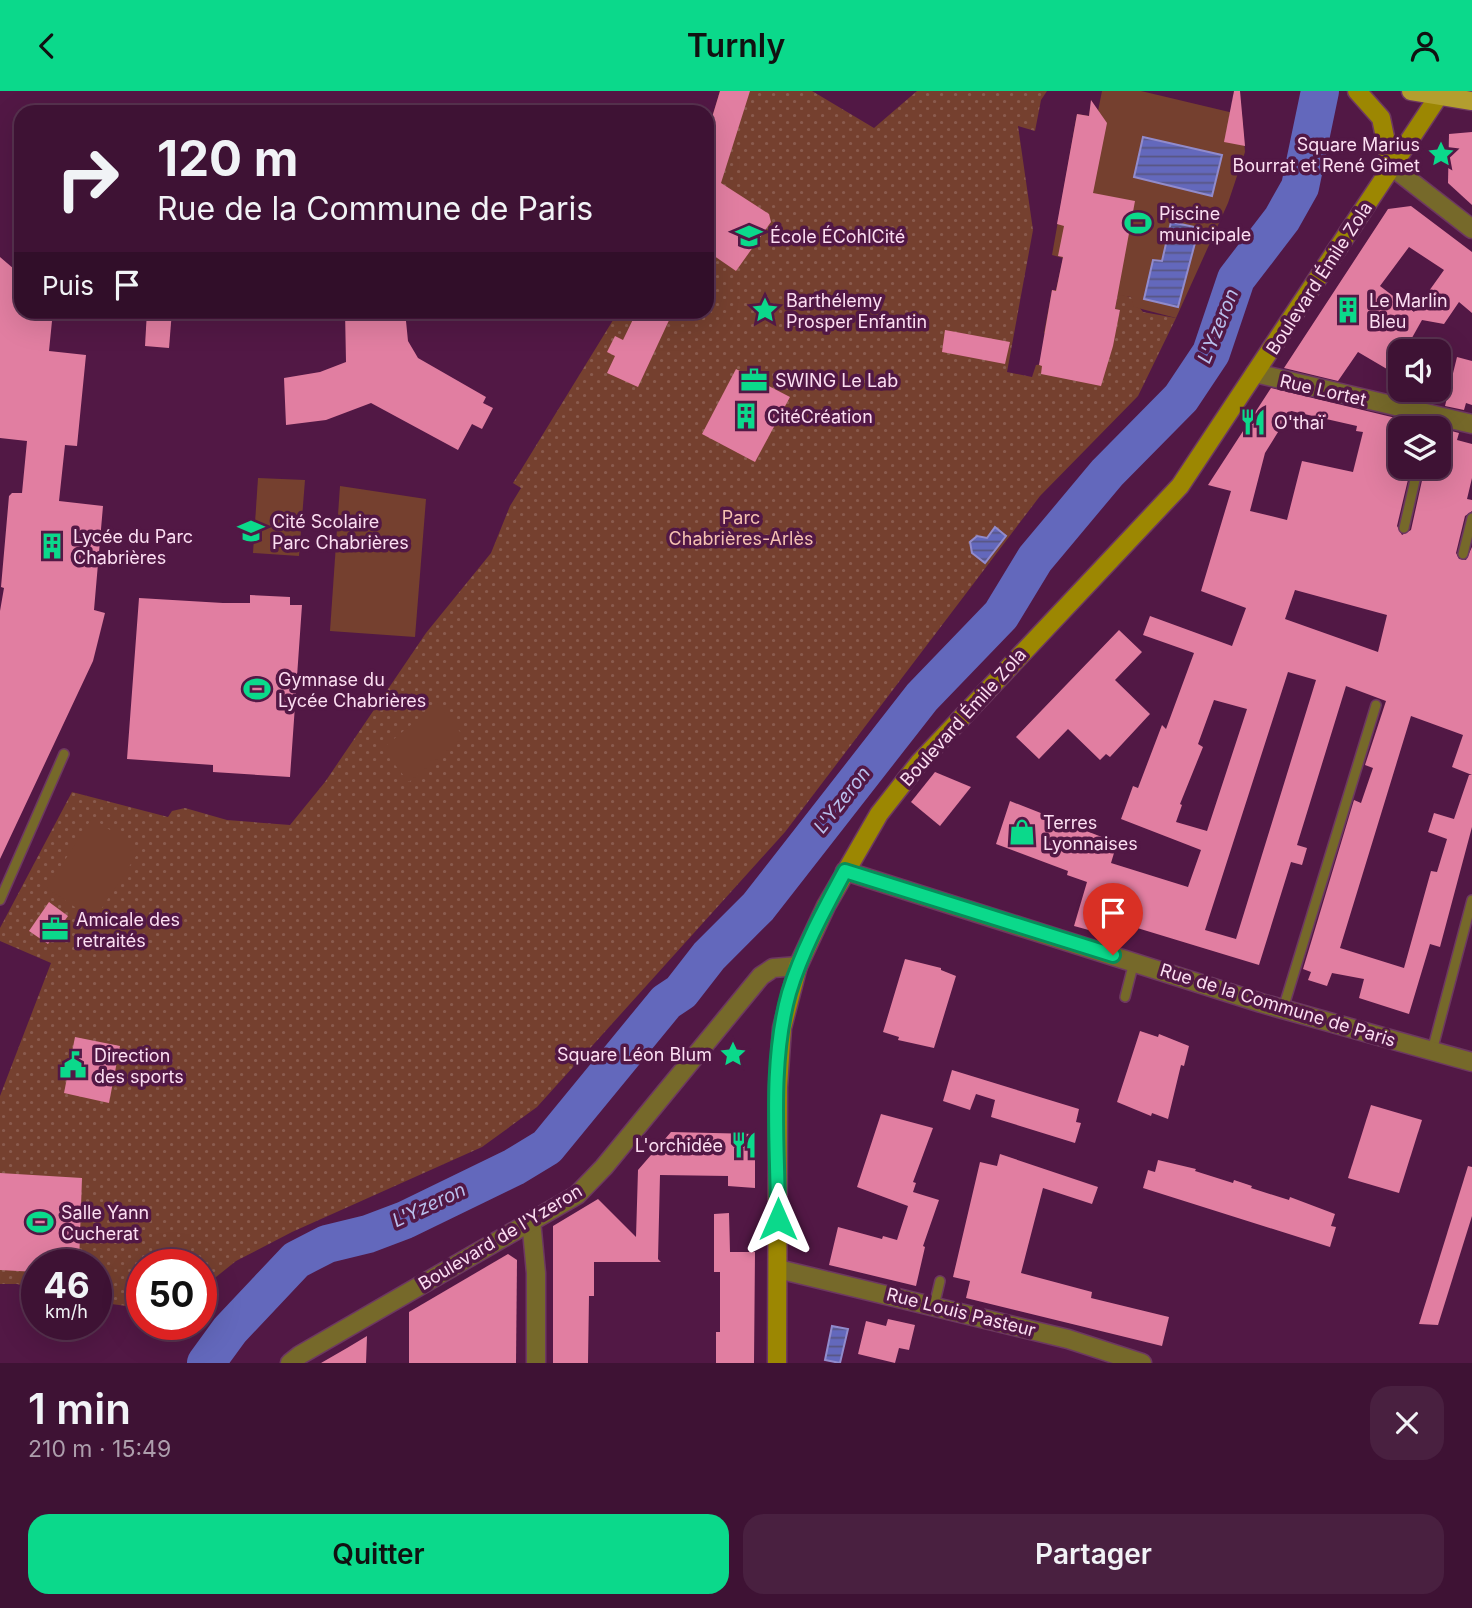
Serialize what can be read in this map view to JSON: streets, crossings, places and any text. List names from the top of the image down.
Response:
{
  "streets": {
    "main road": ["Boulevard Émile Zola"],
    "street": [
      "Rue Lortet",
      "Rue de la Commune de Paris",
      "Boulevard de l'Yzeron",
      "Rue Louis Pasteur"
    ]
  },
  "crossings": [
    ["Boulevard Émile Zola", "Rue Lortet"],
    ["Boulevard Émile Zola", "Rue de la Commune de Paris"],
    ["Boulevard Émile Zola", "Boulevard de l'Yzeron"],
    ["Boulevard Émile Zola", "Rue Louis Pasteur"]
  ],
  "water": ["L'Yzeron"],
  "parks": ["Parc Chabrières-Arlès"],
  "places": {
    "place": ["Square Marius Bourrat et René Gimet", "Barthélemy Prosper Enfantin", "Square Léon Blum"],
    "sports": ["Piscine municipale", "Gymnase du Lycée Chabrières", "Salle Yann Cucherat"],
    "school or university": ["École ÉCohlCité", "Cité Scolaire Parc Chabrières"],
    "building": ["Le Marlin Bleu", "CitéCréation", "Lycée du Parc Chabrières"],
    "office": ["SWING Le Lab", "Amicale des retraités"],
    "restaurant": ["O'thaï", "L'orchidée"],
    "shop": ["Terres Lyonnaises"],
    "public building": ["Direction des sports"]
  },
  "page": {
    "header": "Turnly",
    "turn": ["120 m", "Rue de la Commune de Paris"],
    "then": "Puis",
    "speed": "46 km/h",
    "limit": "50",
    "heading": ["1 min", "210 m · 15:49"],
    "buttons": ["Quitter", "Partager"]
  }
}
